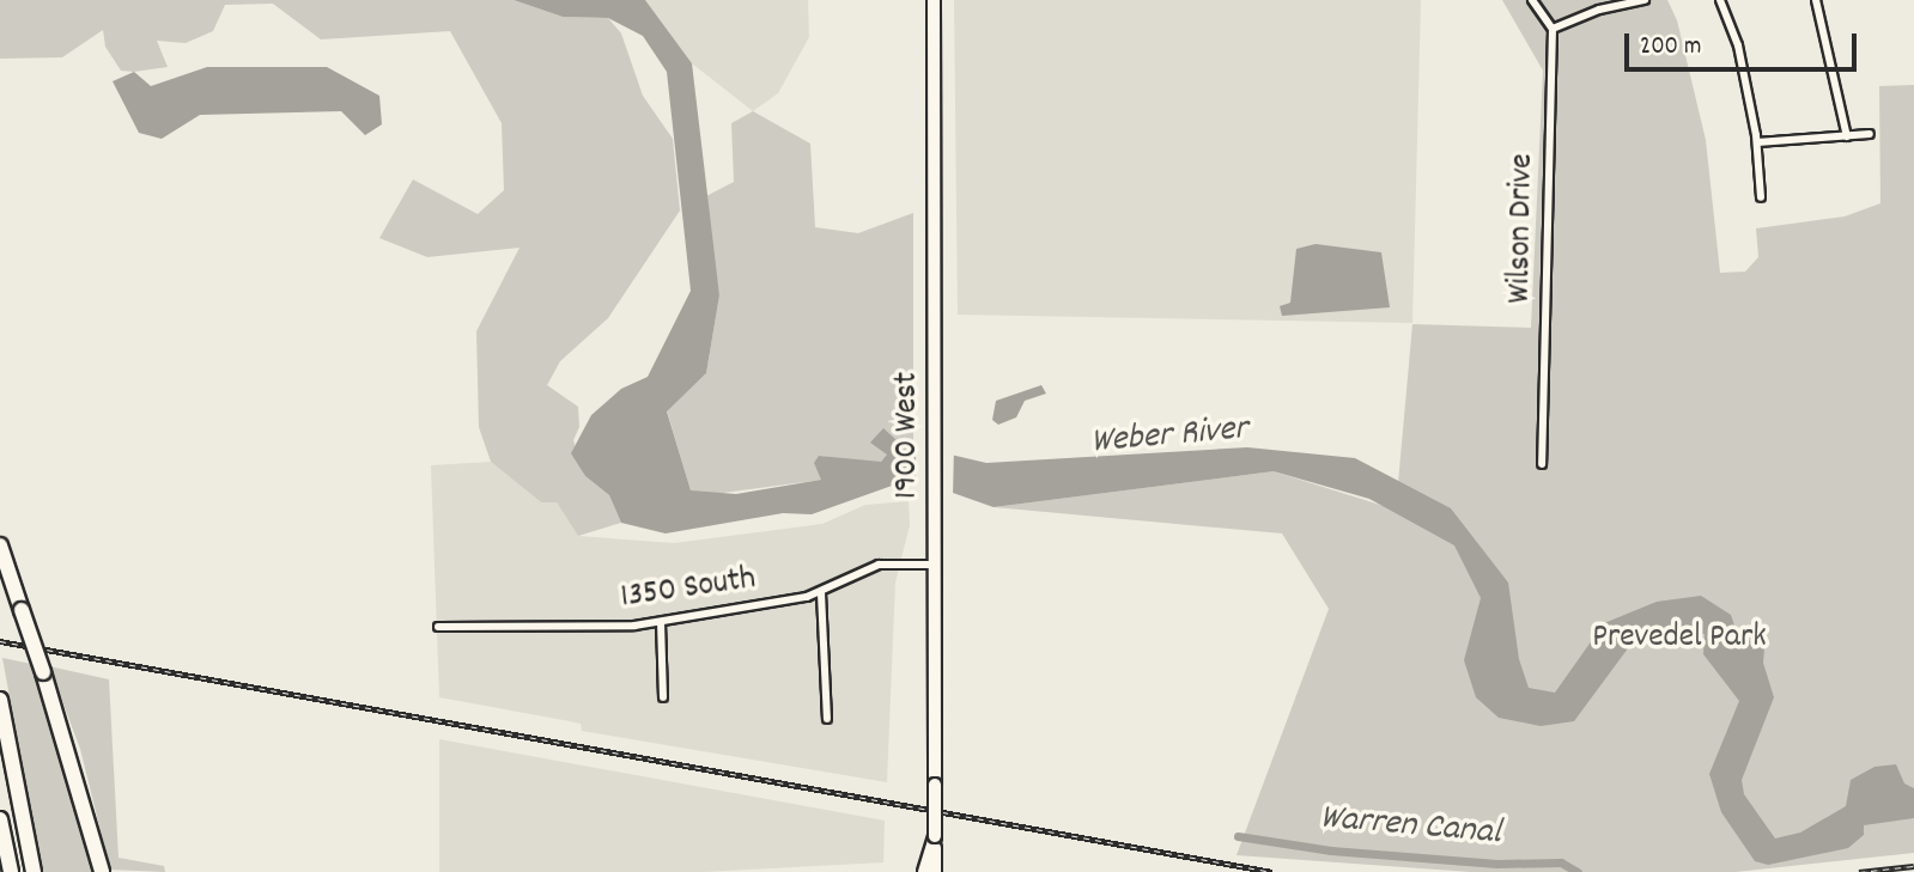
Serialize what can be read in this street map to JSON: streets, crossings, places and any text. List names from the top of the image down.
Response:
{
  "streets": {
    "main road": ["1900 West"],
    "street": ["Wilson Drive", "1350 South"]
  },
  "crossings": [
    ["1900 West", "1350 South"]
  ],
  "water": ["Weber River", "Warren Canal"],
  "parks": ["Prevedel Park"],
  "scale_bar": "200 m"
}
